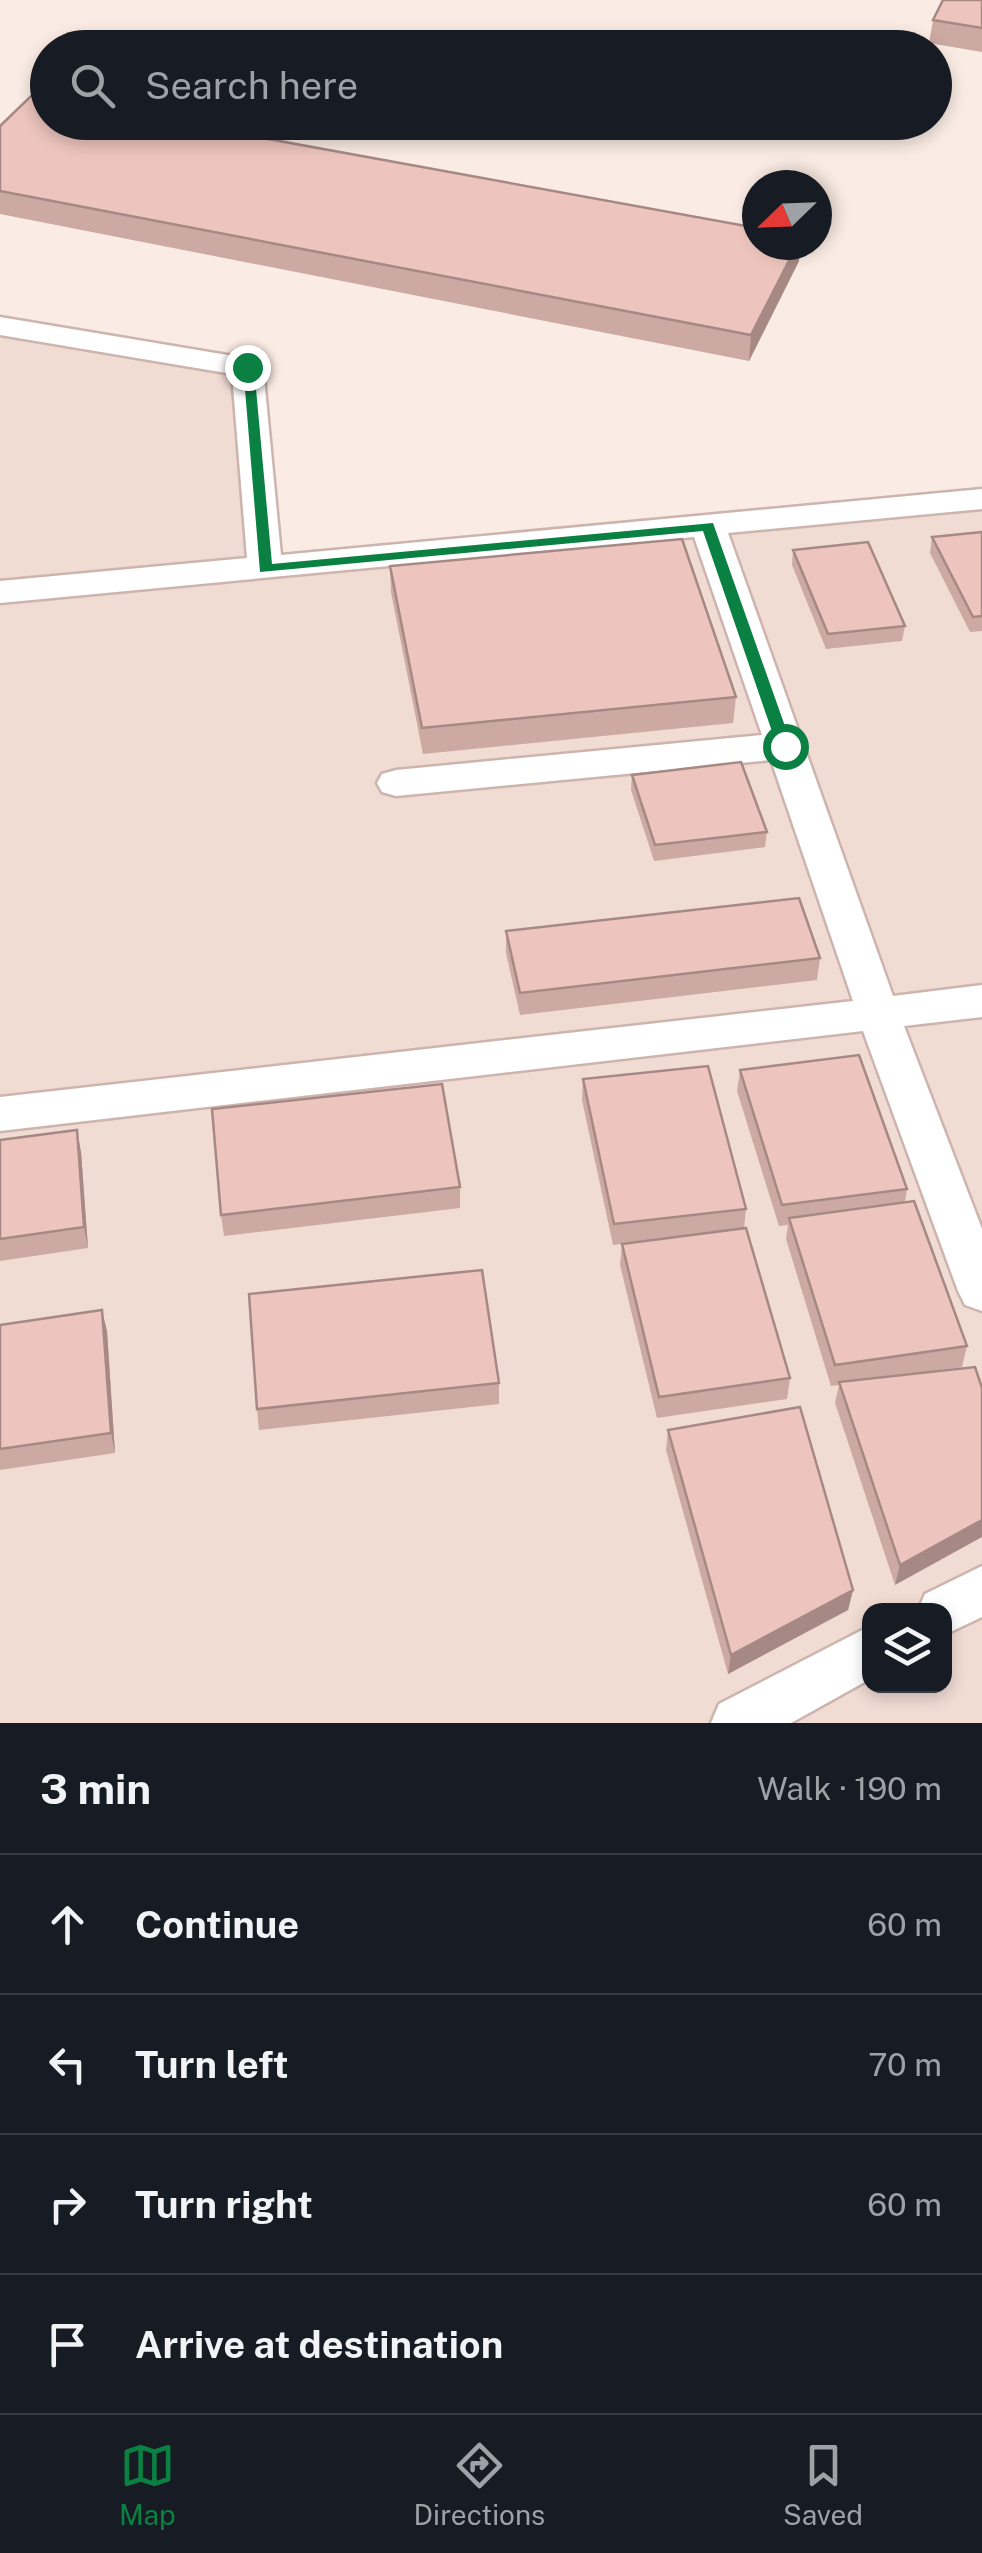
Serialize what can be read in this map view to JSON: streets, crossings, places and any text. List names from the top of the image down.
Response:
{
  "north": "bottom left",
  "page": {
    "search": "Search here",
    "heading": ["3 min", "Walk · 190 m"],
    "list": [
      ["Continue", "60 m"],
      ["Turn left", "70 m"],
      ["Turn right", "60 m"],
      "Arrive at destination"
    ],
    "nav": ["Map", "Directions", "Saved"]
  }
}
